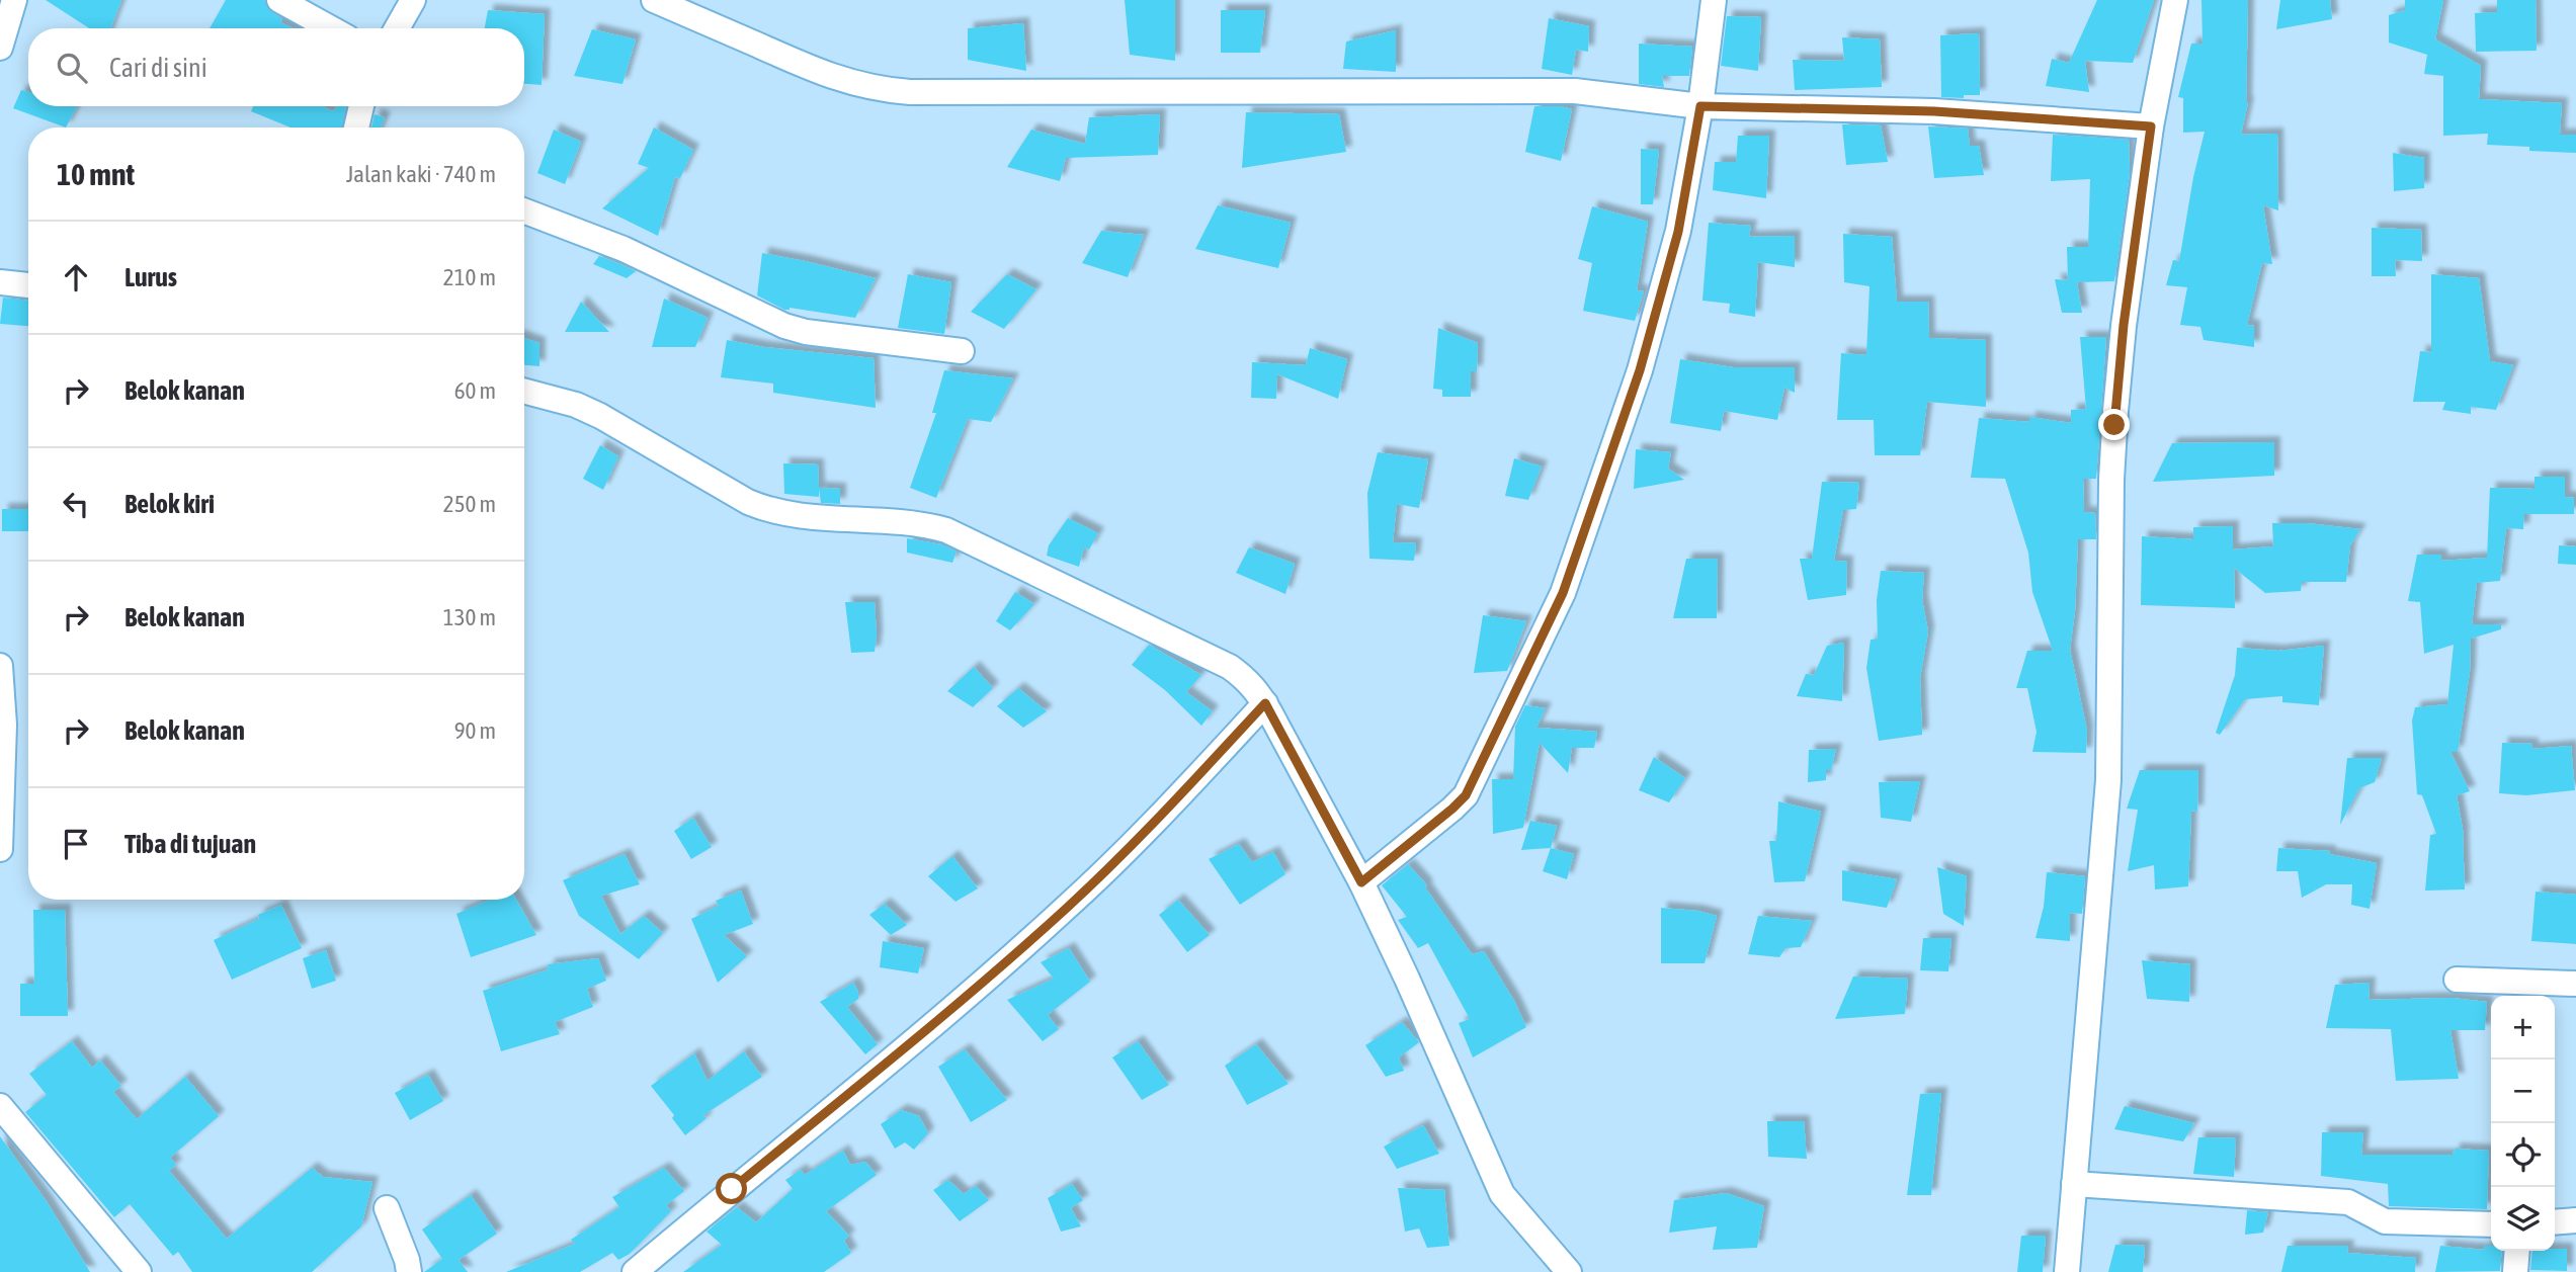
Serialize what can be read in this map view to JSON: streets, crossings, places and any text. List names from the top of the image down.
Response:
{
  "page": {
    "search": "Cari di sini",
    "heading": ["10 mnt", "Jalan kaki · 740 m"],
    "list": [
      ["Lurus", "210 m"],
      ["Belok kanan", "60 m"],
      ["Belok kiri", "250 m"],
      ["Belok kanan", "130 m"],
      ["Belok kanan", "90 m"],
      "Tiba di tujuan"
    ],
    "map_buttons": ["+", "−"]
  }
}
